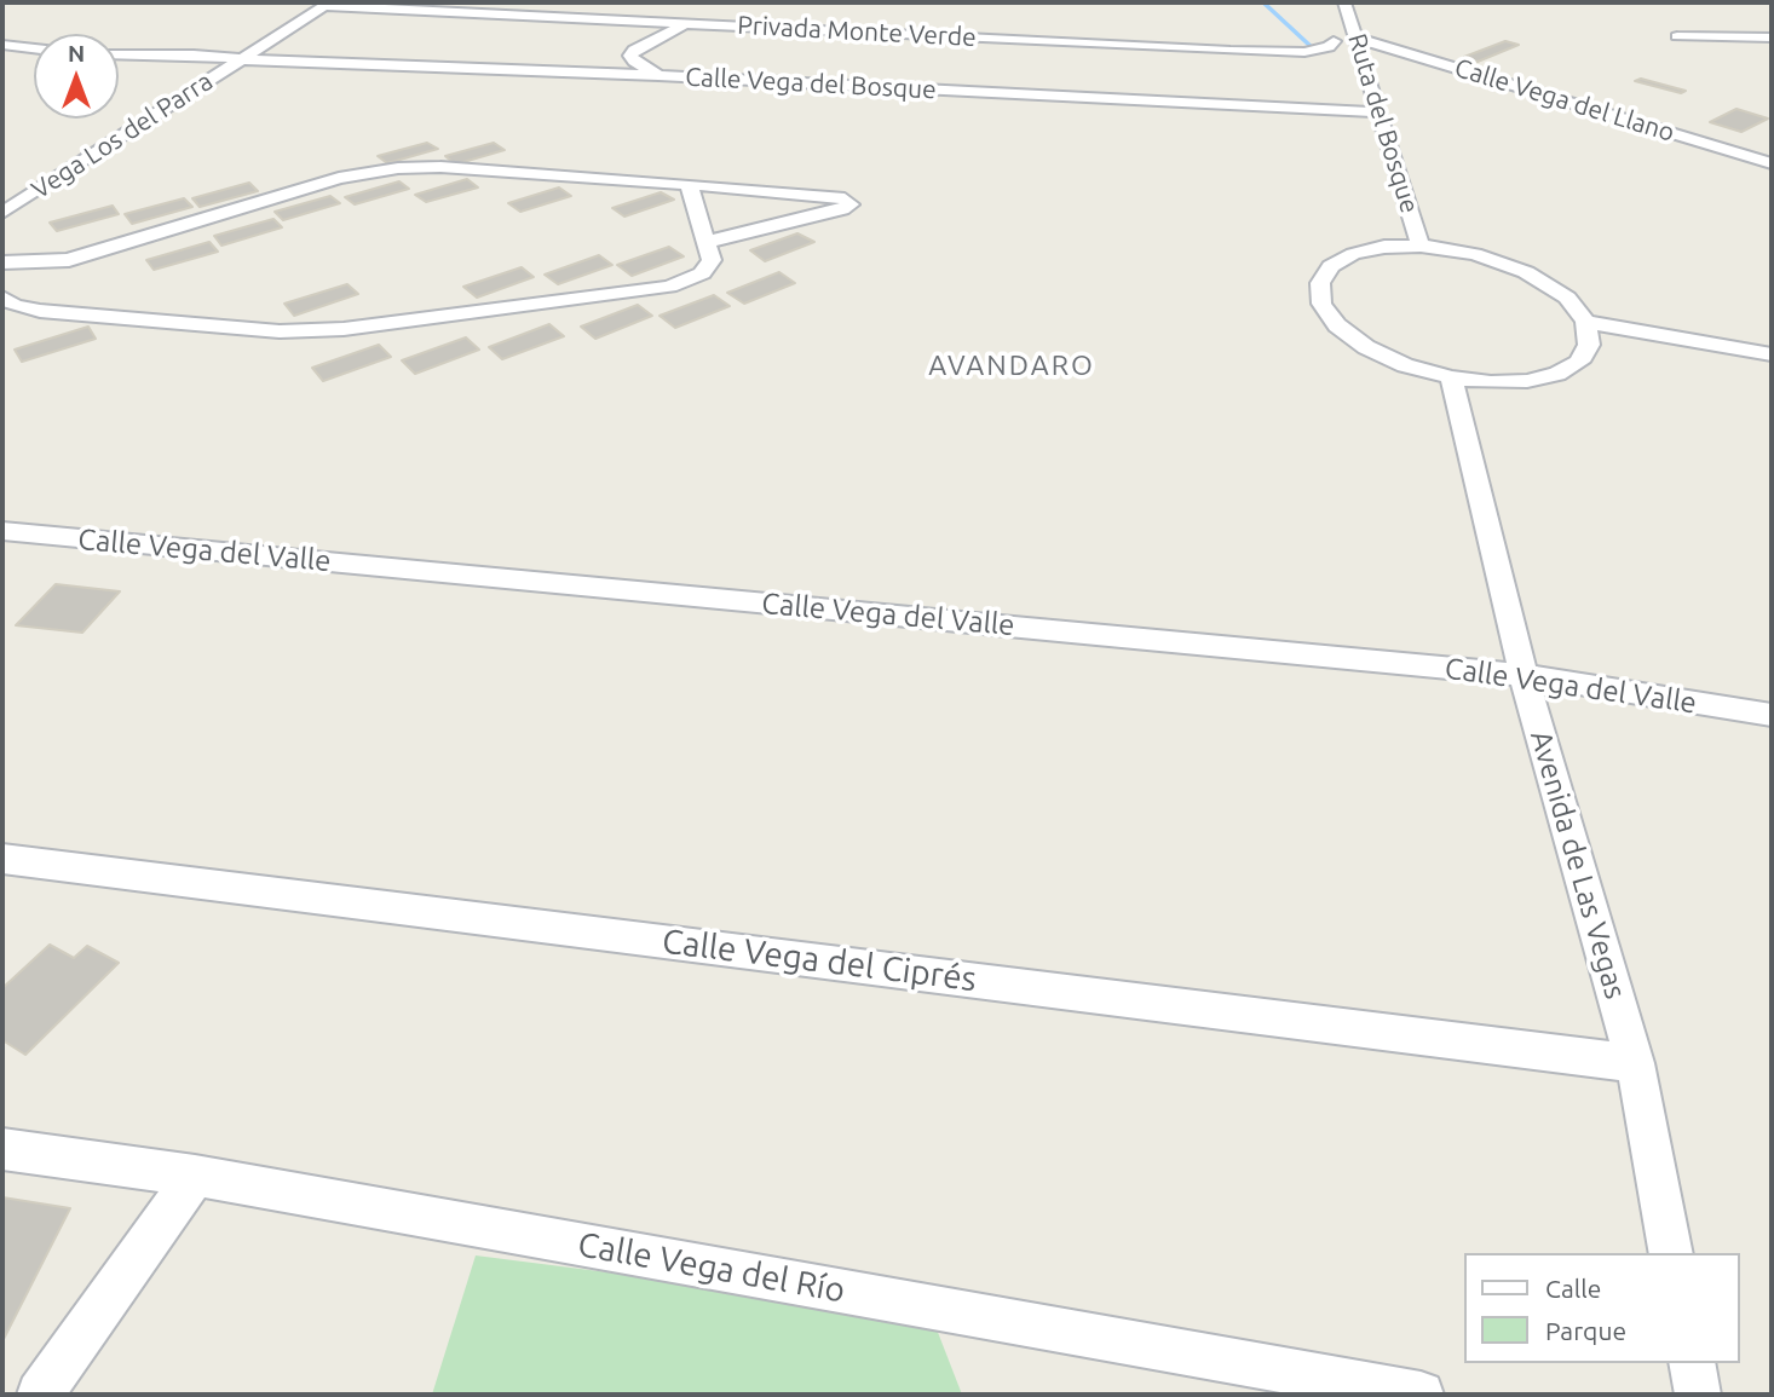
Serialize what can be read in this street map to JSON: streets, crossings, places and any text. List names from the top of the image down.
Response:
{
  "streets": {
    "street": [
      "Privada Monte Verde",
      "Calle Vega del Bosque",
      "Calle Vega del Llano",
      "Ruta del Bosque",
      "Vega Los del Parra",
      "Calle Vega del Valle",
      "Avenida de Las Vegas",
      "Calle Vega del Ciprés",
      "Calle Vega del Río"
    ]
  },
  "crossings": [
    ["Privada Monte Verde", "Vega Los del Parra"],
    ["Calle Vega del Bosque", "Ruta del Bosque"],
    ["Calle Vega del Bosque", "Vega Los del Parra"],
    ["Calle Vega del Llano", "Ruta del Bosque"],
    ["Calle Vega del Valle", "Avenida de Las Vegas"],
    ["Avenida de Las Vegas", "Calle Vega del Ciprés"]
  ],
  "districts": ["AVANDARO"],
  "legend": ["Calle", "Parque"],
  "north": "top"
}
